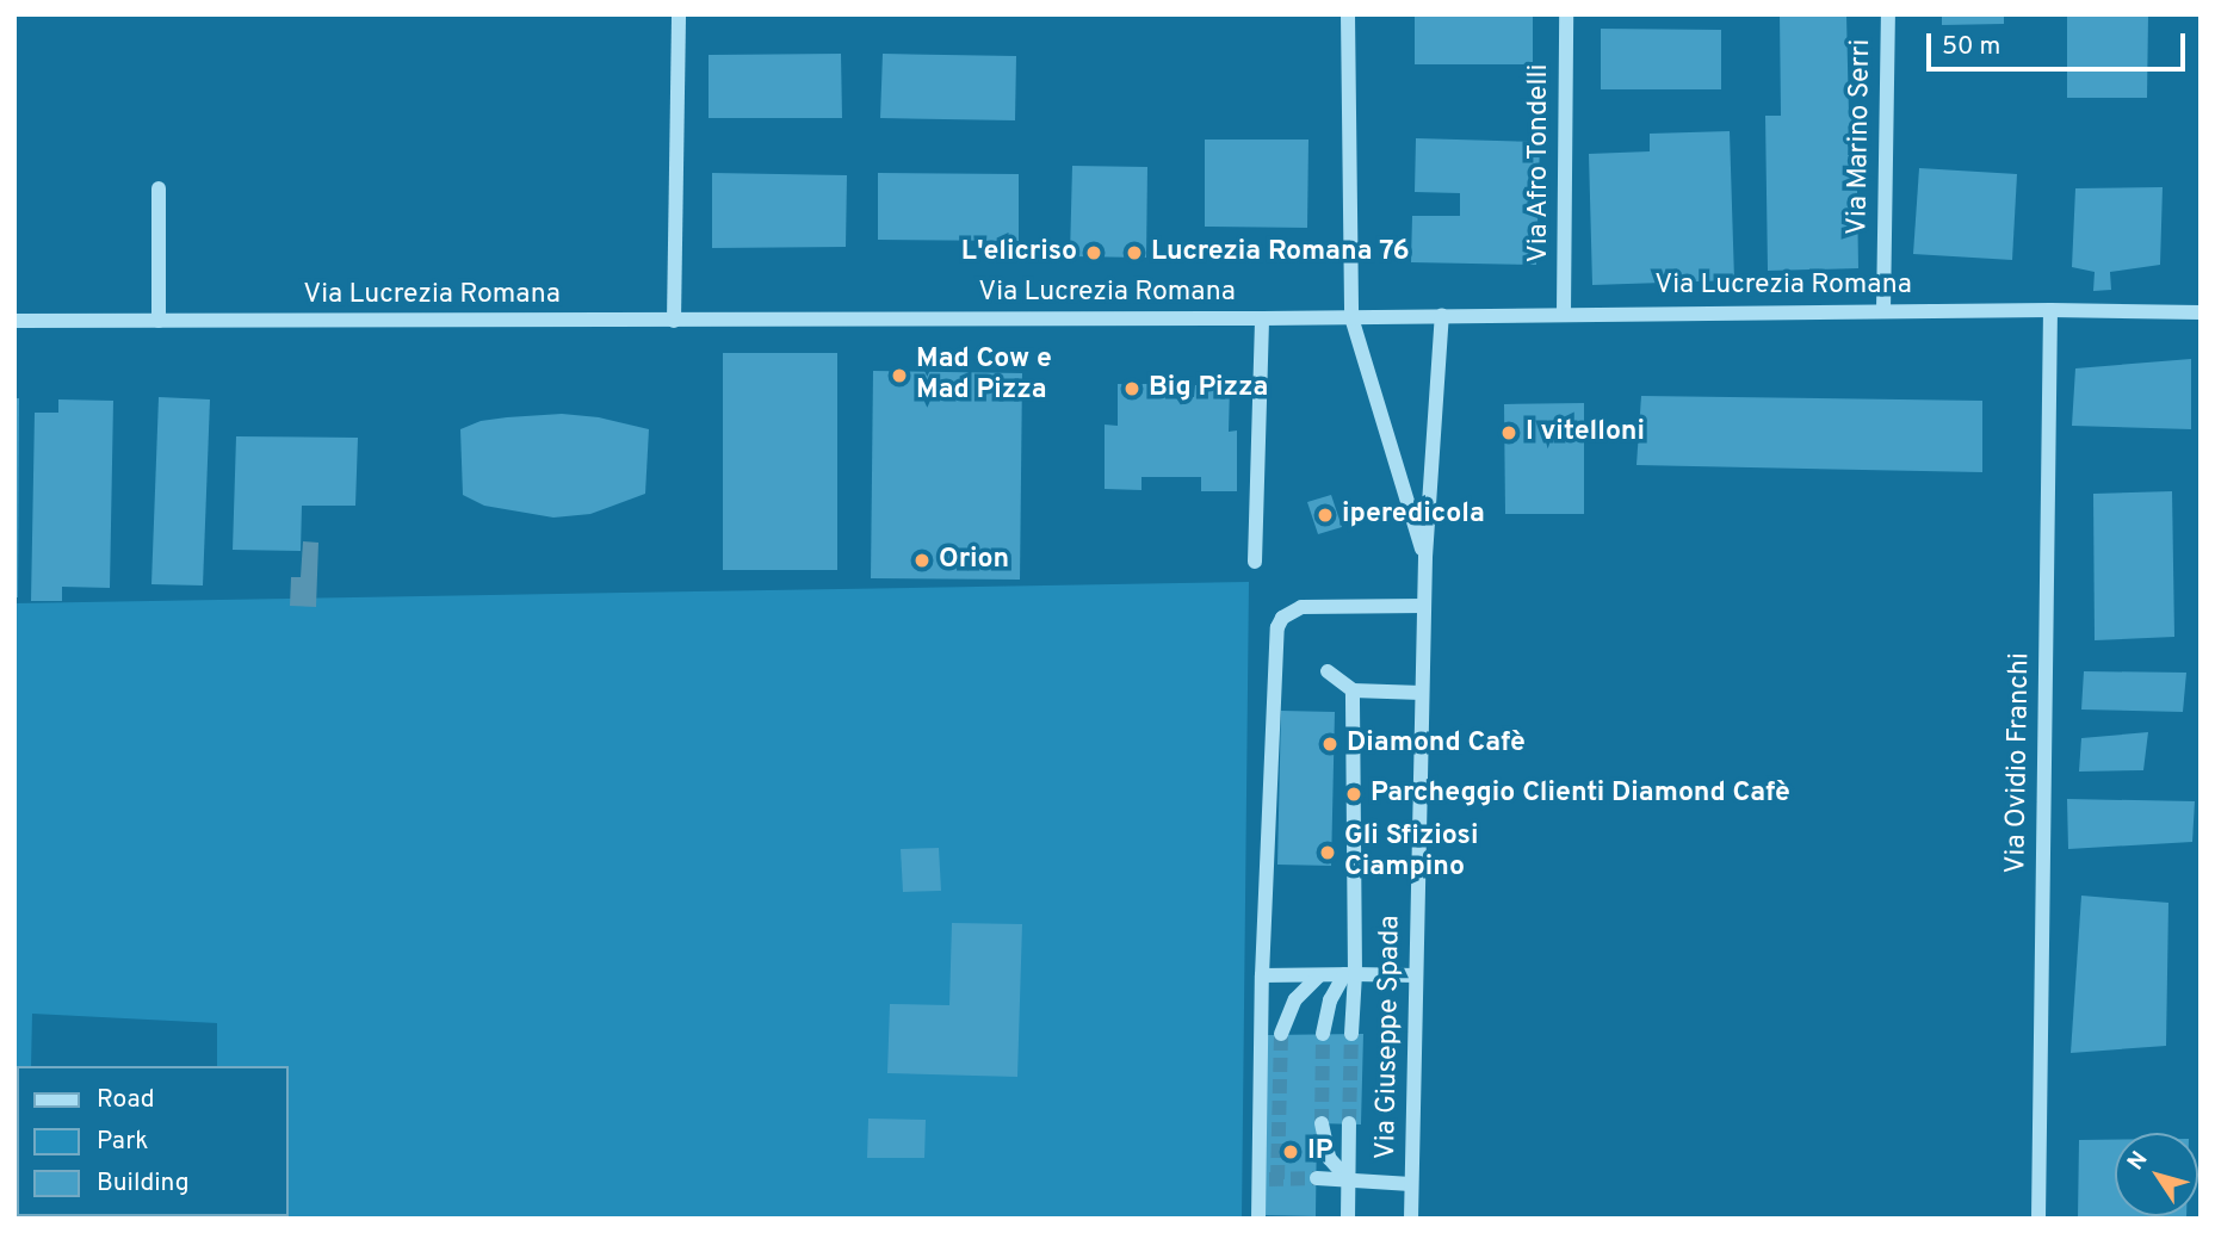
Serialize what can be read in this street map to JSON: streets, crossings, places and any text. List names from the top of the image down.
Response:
{
  "streets": {
    "street": [
      "Via Marino Serri",
      "Via Afro Tondelli",
      "Via Lucrezia Romana",
      "Via Ovidio Franchi",
      "Via Giuseppe Spada"
    ]
  },
  "crossings": [
    ["Via Marino Serri", "Via Lucrezia Romana"],
    ["Via Afro Tondelli", "Via Lucrezia Romana"],
    ["Via Lucrezia Romana", "Via Ovidio Franchi"],
    ["Via Lucrezia Romana", "Via Giuseppe Spada"]
  ],
  "places": [
    "L'elicriso",
    "Lucrezia Romana 76",
    "Mad Cow e Mad Pizza",
    "Big Pizza",
    "I vitelloni",
    "iperedicola",
    "Orion",
    "Diamond Cafè",
    "Parcheggio Clienti Diamond Cafè",
    "Gli Sfiziosi Ciampino",
    "IP"
  ],
  "legend": ["Road", "Park", "Building"],
  "scale_bar": "50 m",
  "north": "top left"
}
